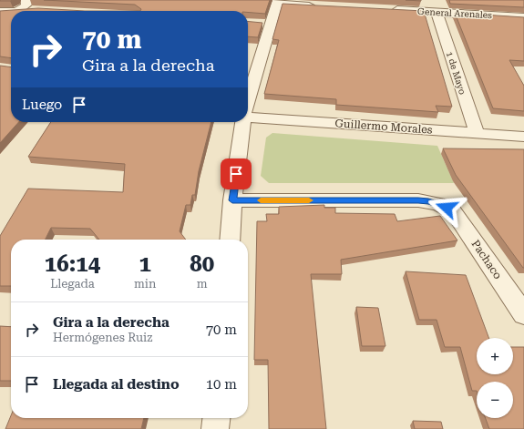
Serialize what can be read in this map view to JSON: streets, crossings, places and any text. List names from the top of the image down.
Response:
{
  "streets": {
    "street": [
      "General Arenales",
      "1 de Mayo",
      "Guillermo Morales",
      "Pachaco"
    ]
  },
  "crossings": [
    ["General Arenales", "1 de Mayo"],
    ["1 de Mayo", "Guillermo Morales"]
  ],
  "page": {
    "turn": ["70 m", "Gira a la derecha"],
    "then": "Luego",
    "eta": [
      "16:14",
      "Llegada",
      "1",
      "min",
      "80",
      "m"
    ],
    "list": [
      {
        "name": "Gira a la derecha",
        "note": "Hermógenes Ruiz",
        "value": "70 m"
      },
      {
        "name": "Llegada al destino",
        "value": "10 m"
      }
    ],
    "map_buttons": ["+", "−"]
  }
}
